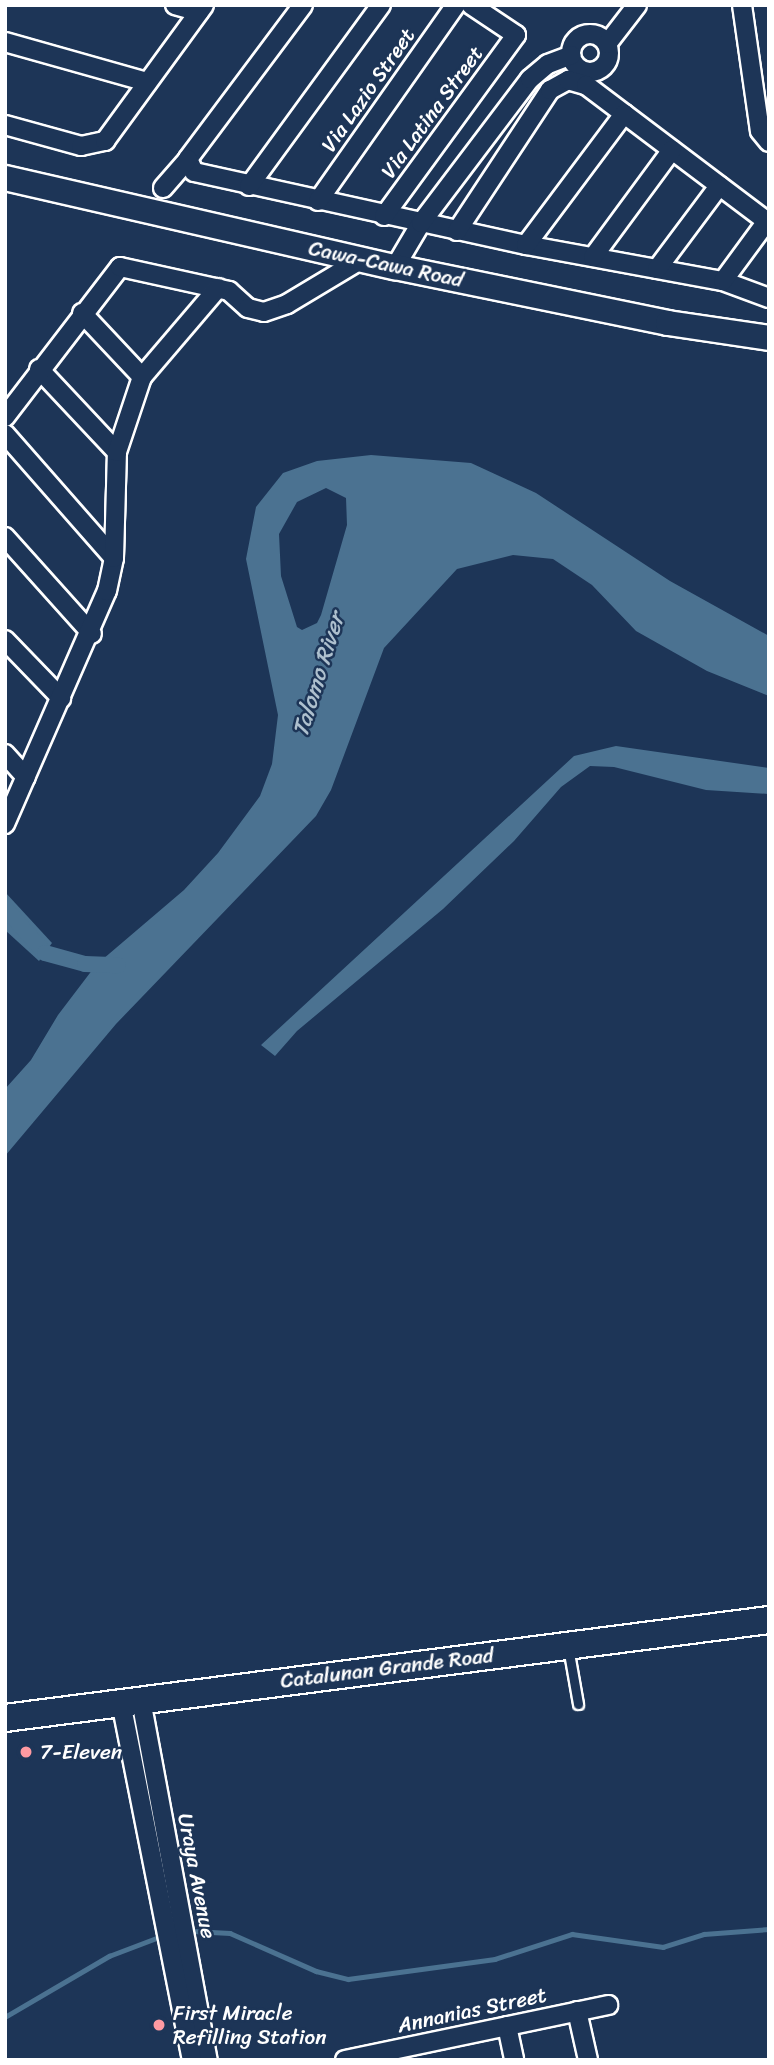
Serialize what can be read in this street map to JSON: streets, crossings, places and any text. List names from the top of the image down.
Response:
{
  "streets": {
    "main road": ["Catalunan Grande Road"],
    "street": [
      "Via Lazio Street",
      "Via Latina Street",
      "Cawa-Cawa Road",
      "Uraya Avenue",
      "Annanias Street"
    ]
  },
  "crossings": [
    ["Catalunan Grande Road", "Uraya Avenue"]
  ],
  "water": ["Talomo River"],
  "places": ["7-Eleven", "First Miracle Refilling Station"]
}
